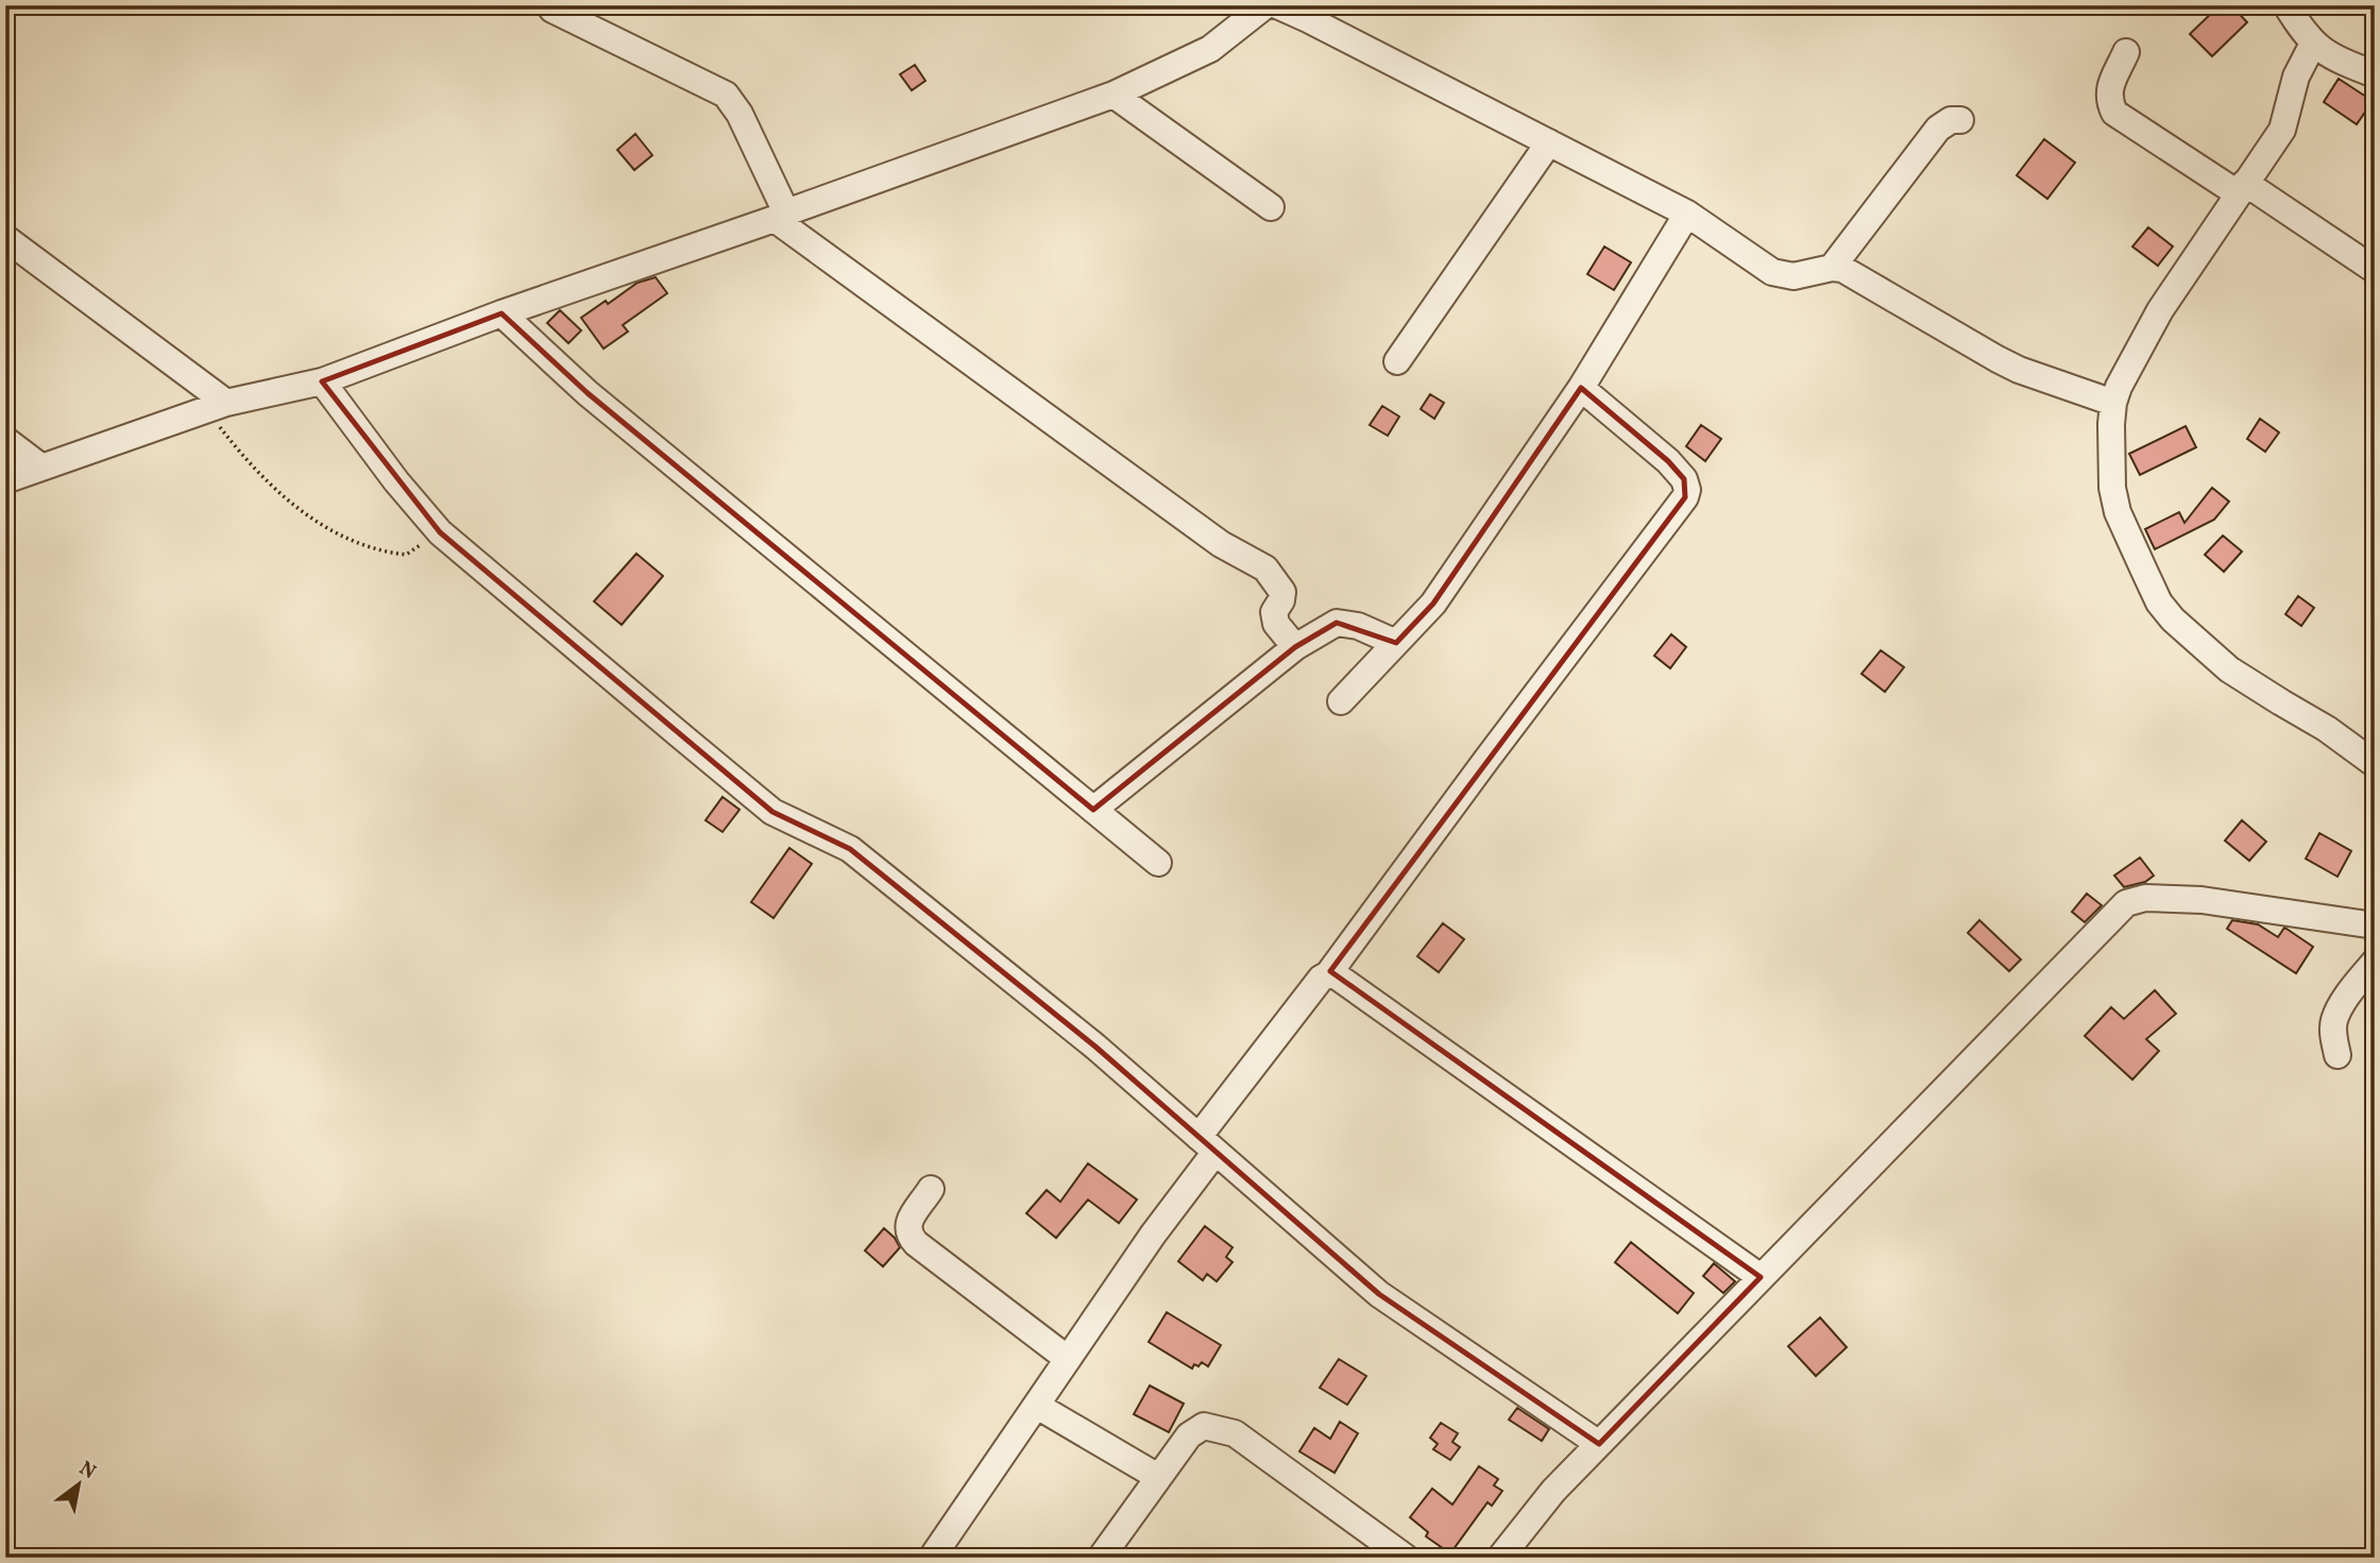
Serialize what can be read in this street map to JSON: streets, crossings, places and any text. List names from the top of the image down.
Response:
{
  "north": "top right"
}
